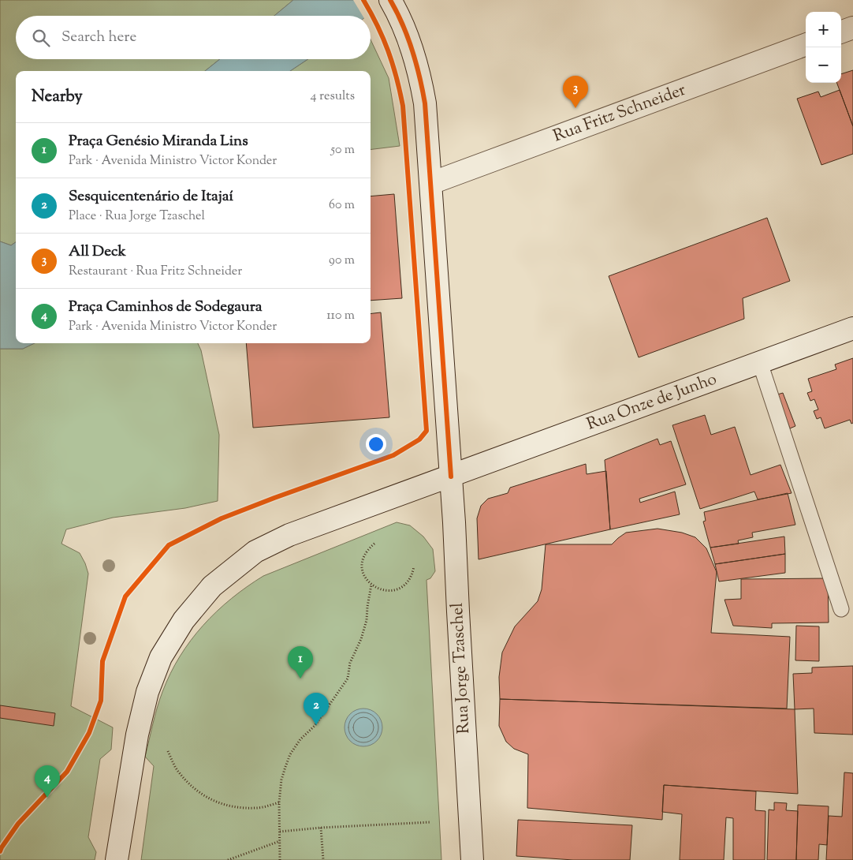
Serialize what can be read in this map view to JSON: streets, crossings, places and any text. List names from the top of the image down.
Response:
{
  "streets": {
    "main road": ["Rua Fritz Schneider", "Rua Onze de Junho", "Rua Jorge Tzaschel"]
  },
  "crossings": [
    ["Rua Fritz Schneider", "Rua Jorge Tzaschel"],
    ["Rua Onze de Junho", "Rua Jorge Tzaschel"]
  ],
  "page": {
    "map_buttons": ["+", "−"],
    "search": "Search here",
    "heading": ["Nearby", "4 results"],
    "pins": [
      "3",
      "1",
      "2",
      "4"
    ],
    "list": [
      {
        "mark": "1",
        "name": "Praça Genésio Miranda Lins",
        "note": "Park · Avenida Ministro Victor Konder",
        "value": "50 m"
      },
      {
        "mark": "2",
        "name": "Sesquicentenário de Itajaí",
        "note": "Place · Rua Jorge Tzaschel",
        "value": "60 m"
      },
      {
        "mark": "3",
        "name": "All Deck",
        "note": "Restaurant · Rua Fritz Schneider",
        "value": "90 m"
      },
      {
        "mark": "4",
        "name": "Praça Caminhos de Sodegaura",
        "note": "Park · Avenida Ministro Victor Konder",
        "value": "110 m"
      }
    ]
  }
}
